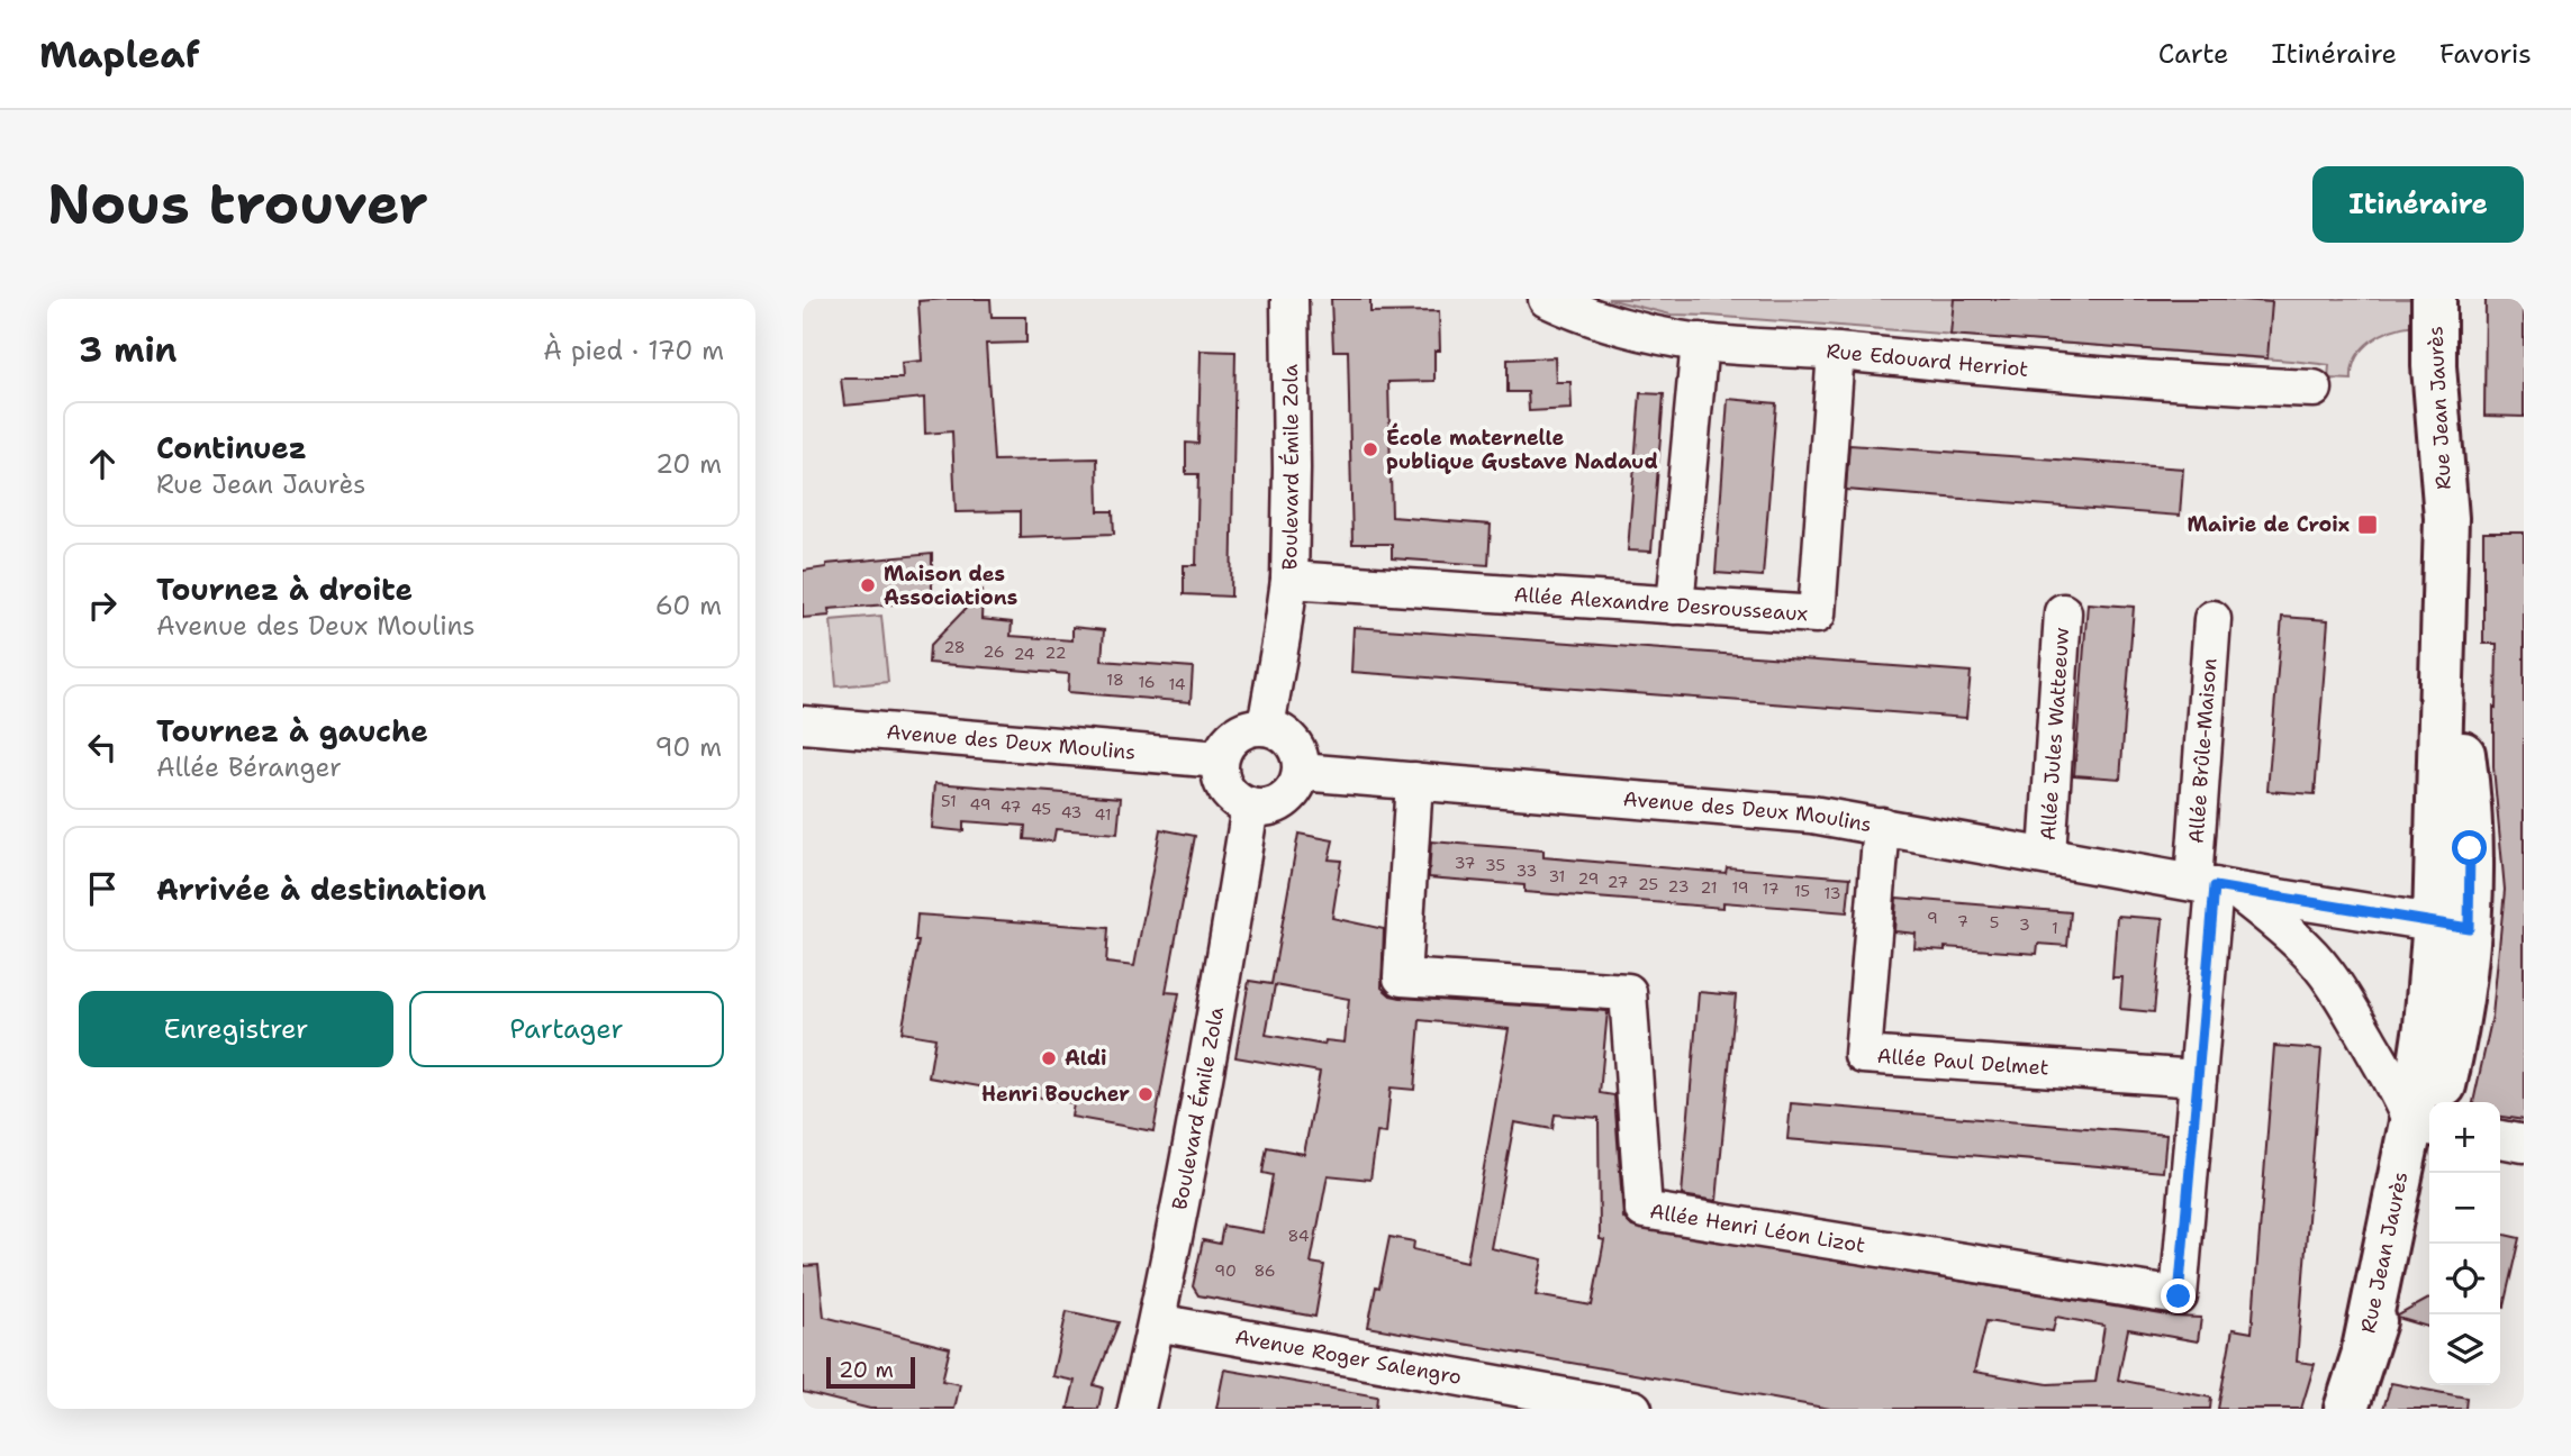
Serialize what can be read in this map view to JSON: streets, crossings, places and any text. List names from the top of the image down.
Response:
{
  "streets": {
    "main road": ["Rue Jean Jaurès"],
    "street": [
      "Rue Edouard Herriot",
      "Boulevard Émile Zola",
      "Allée Alexandre Desrousseaux",
      "Allée Jules Watteeuw",
      "Avenue des Deux Moulins",
      "Allée Brûle-Maison",
      "Allée Paul Delmet",
      "Allée Henri Léon Lizot",
      "Avenue Roger Salengro"
    ]
  },
  "crossings": [
    ["Rue Edouard Herriot", "Allée Alexandre Desrousseaux"],
    ["Rue Jean Jaurès", "Avenue des Deux Moulins"],
    ["Boulevard Émile Zola", "Allée Alexandre Desrousseaux"],
    ["Boulevard Émile Zola", "Avenue des Deux Moulins"],
    ["Boulevard Émile Zola", "Avenue Roger Salengro"],
    ["Allée Jules Watteeuw", "Avenue des Deux Moulins"],
    ["Avenue des Deux Moulins", "Allée Brûle-Maison"],
    ["Avenue des Deux Moulins", "Allée Paul Delmet"],
    ["Avenue des Deux Moulins", "Allée Henri Léon Lizot"],
    ["Allée Brûle-Maison", "Allée Paul Delmet"],
    ["Allée Brûle-Maison", "Allée Henri Léon Lizot"]
  ],
  "places": {
    "other": [
      "École maternelle publique Gustave Nadaud",
      "Maison des Associations",
      "Aldi",
      "Henri Boucher"
    ],
    "transit": ["Mairie de Croix"]
  },
  "house_numbers": [
    "28",
    "26",
    "22",
    "24",
    "18",
    "16",
    "14",
    "51",
    "49",
    "47",
    "45",
    "43",
    "41",
    "37",
    "35",
    "33",
    "31",
    "29",
    "27",
    "25",
    "23",
    "21",
    "19",
    "17",
    "15",
    "13",
    "9",
    "7",
    "5",
    "3",
    "1",
    "84",
    "90",
    "86"
  ],
  "scale_bar": "20 m",
  "page": {
    "header": "Mapleaf",
    "nav": ["Carte", "Itinéraire", "Favoris"],
    "buttons": [
      "Itinéraire",
      ["Enregistrer", "Partager"]
    ],
    "title": "Nous trouver",
    "heading": ["3 min", "À pied · 170 m"],
    "list": [
      ["Continuez", "Rue Jean Jaurès", "20 m"],
      ["Tournez à droite", "Avenue des Deux Moulins", "60 m"],
      ["Tournez à gauche", "Allée Béranger", "90 m"],
      "Arrivée à destination"
    ],
    "map_buttons": ["+", "−"],
    "scale": "20 m"
  }
}
